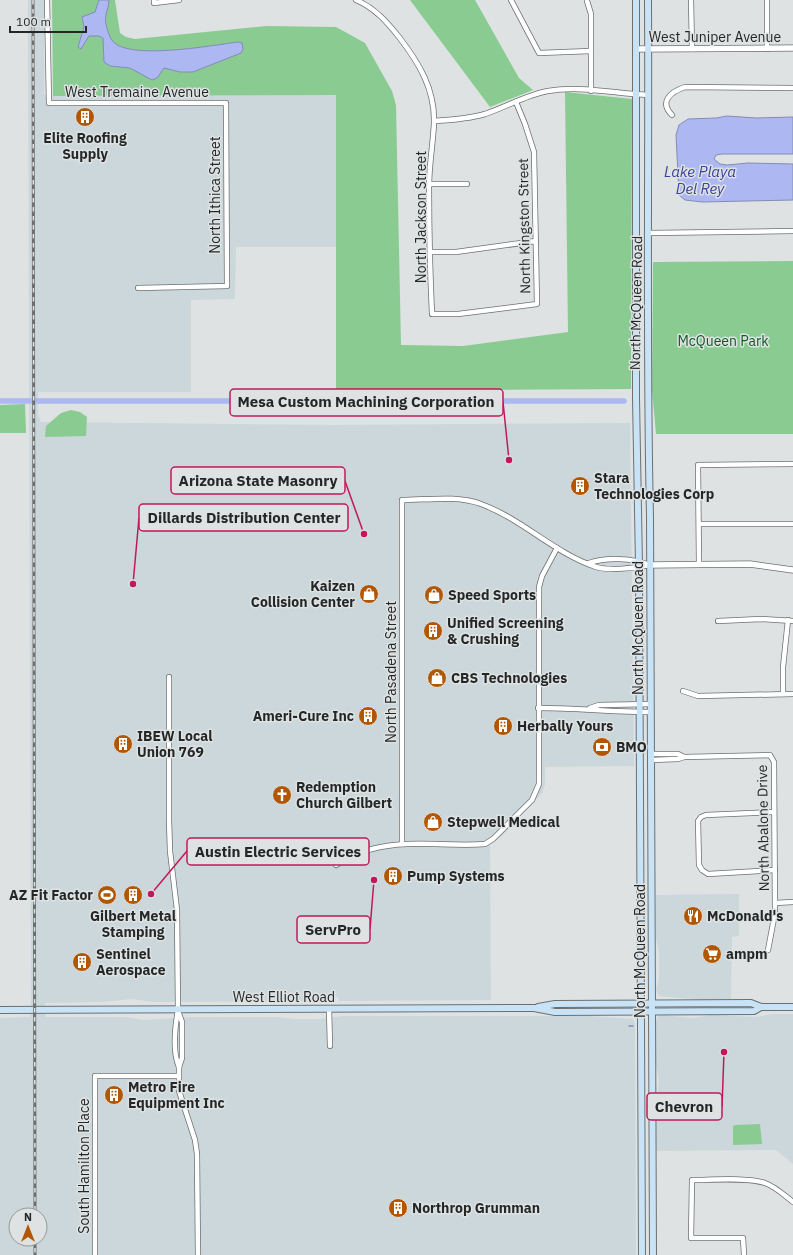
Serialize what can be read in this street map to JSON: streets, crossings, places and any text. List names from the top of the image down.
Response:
{
  "streets": {
    "main road": ["North McQueen Road", "West Elliot Road"],
    "street": [
      "West Juniper Avenue",
      "West Tremaine Avenue",
      "North Ithica Street",
      "North Jackson Street",
      "North Kingston Street",
      "North Pasadena Street",
      "North Abalone Drive",
      "South Hamilton Place"
    ]
  },
  "crossings": [
    ["West Juniper Avenue", "North McQueen Road"],
    ["West Tremaine Avenue", "North Ithica Street"],
    ["North Jackson Street", "North Kingston Street"],
    ["North McQueen Road", "West Elliot Road"]
  ],
  "water": ["Lake Playa Del Rey"],
  "parks": ["McQueen Park"],
  "places": {
    "building": [
      "Elite Roofing Supply",
      "Stara Technologies Corp",
      "Unified Screening & Crushing",
      "Ameri-Cure Inc",
      "Herbally Yours",
      "IBEW Local Union 769",
      "Pump Systems",
      "Gilbert Metal Stamping",
      "Sentinel Aerospace",
      "Metro Fire Equipment Inc",
      "Northrop Grumman"
    ],
    "other": [
      "Mesa Custom Machining Corporation",
      "Arizona State Masonry",
      "Dillards Distribution Center",
      "ServPro",
      "Austin Electric Services",
      "Chevron"
    ],
    "shop": [
      "Kaizen Collision Center",
      "Speed Sports",
      "CBS Technologies",
      "Stepwell Medical"
    ],
    "bank": ["BMO"],
    "church": ["Redemption Church Gilbert"],
    "sports": ["AZ Fit Factor"],
    "restaurant": ["McDonald's"],
    "supermarket": ["ampm"]
  },
  "scale_bar": "100 m",
  "north": "top"
}
